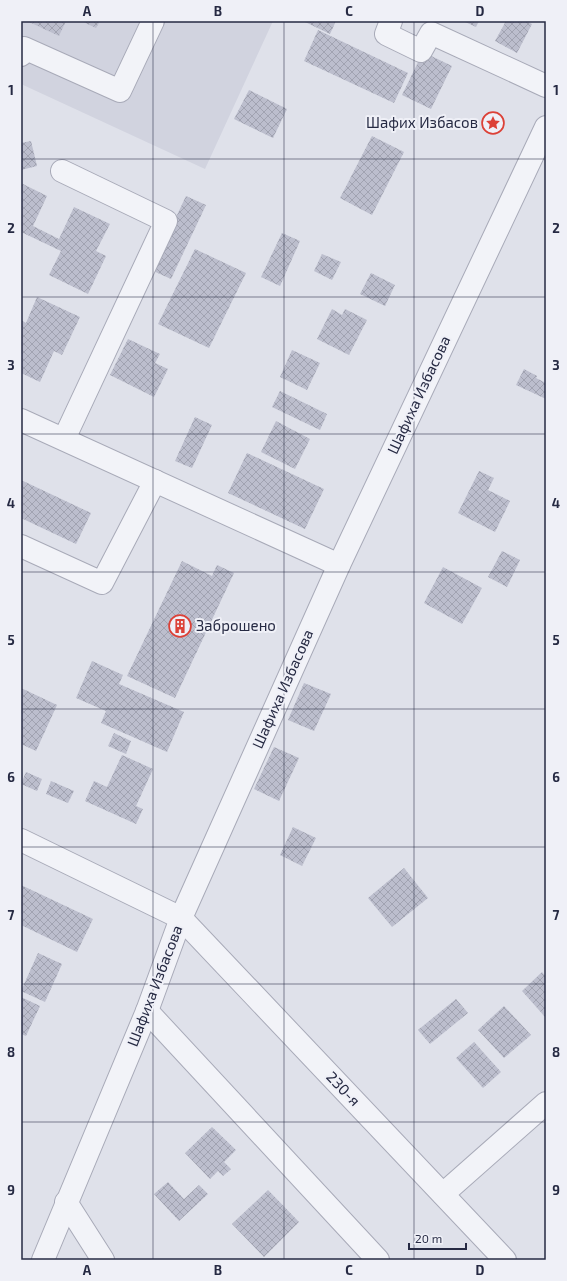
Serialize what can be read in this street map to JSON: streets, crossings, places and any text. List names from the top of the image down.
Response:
{
  "streets": {
    "street": ["Шафиха Избасова", "230-я"]
  },
  "crossings": [
    ["Шафиха Избасова", "230-я"]
  ],
  "places": {
    "place": ["Шафих Избасов"],
    "building": ["Заброшено"]
  },
  "scale_bar": "20 m",
  "grid": {
    "columns": [
      "A",
      "B",
      "C",
      "D"
    ],
    "rows": [
      "1",
      "2",
      "3",
      "4",
      "5",
      "6",
      "7",
      "8",
      "9"
    ]
  }
}
